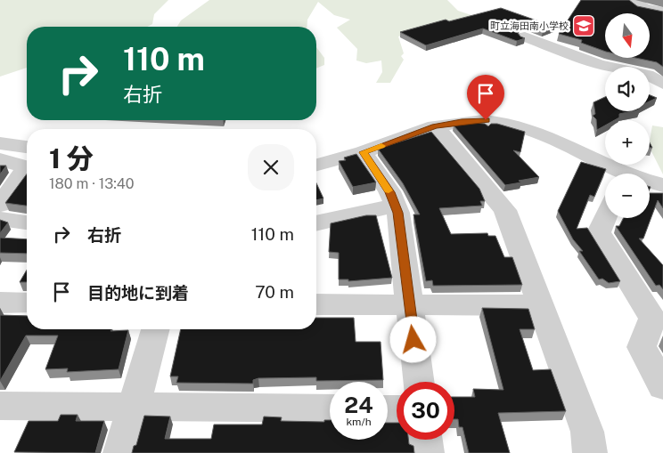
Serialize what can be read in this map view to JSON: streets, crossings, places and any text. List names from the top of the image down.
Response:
{
  "places": {
    "school or university": ["町立海田南小学校"]
  },
  "north": "bottom",
  "page": {
    "map_buttons": ["+", "−"],
    "turn": ["110 m", "右折"],
    "heading": ["1 分", "180 m · 13:40"],
    "list": [
      {
        "name": "右折",
        "value": "110 m"
      },
      {
        "name": "目的地に到着",
        "value": "70 m"
      }
    ],
    "speed": "24 km/h",
    "limit": "30"
  }
}
